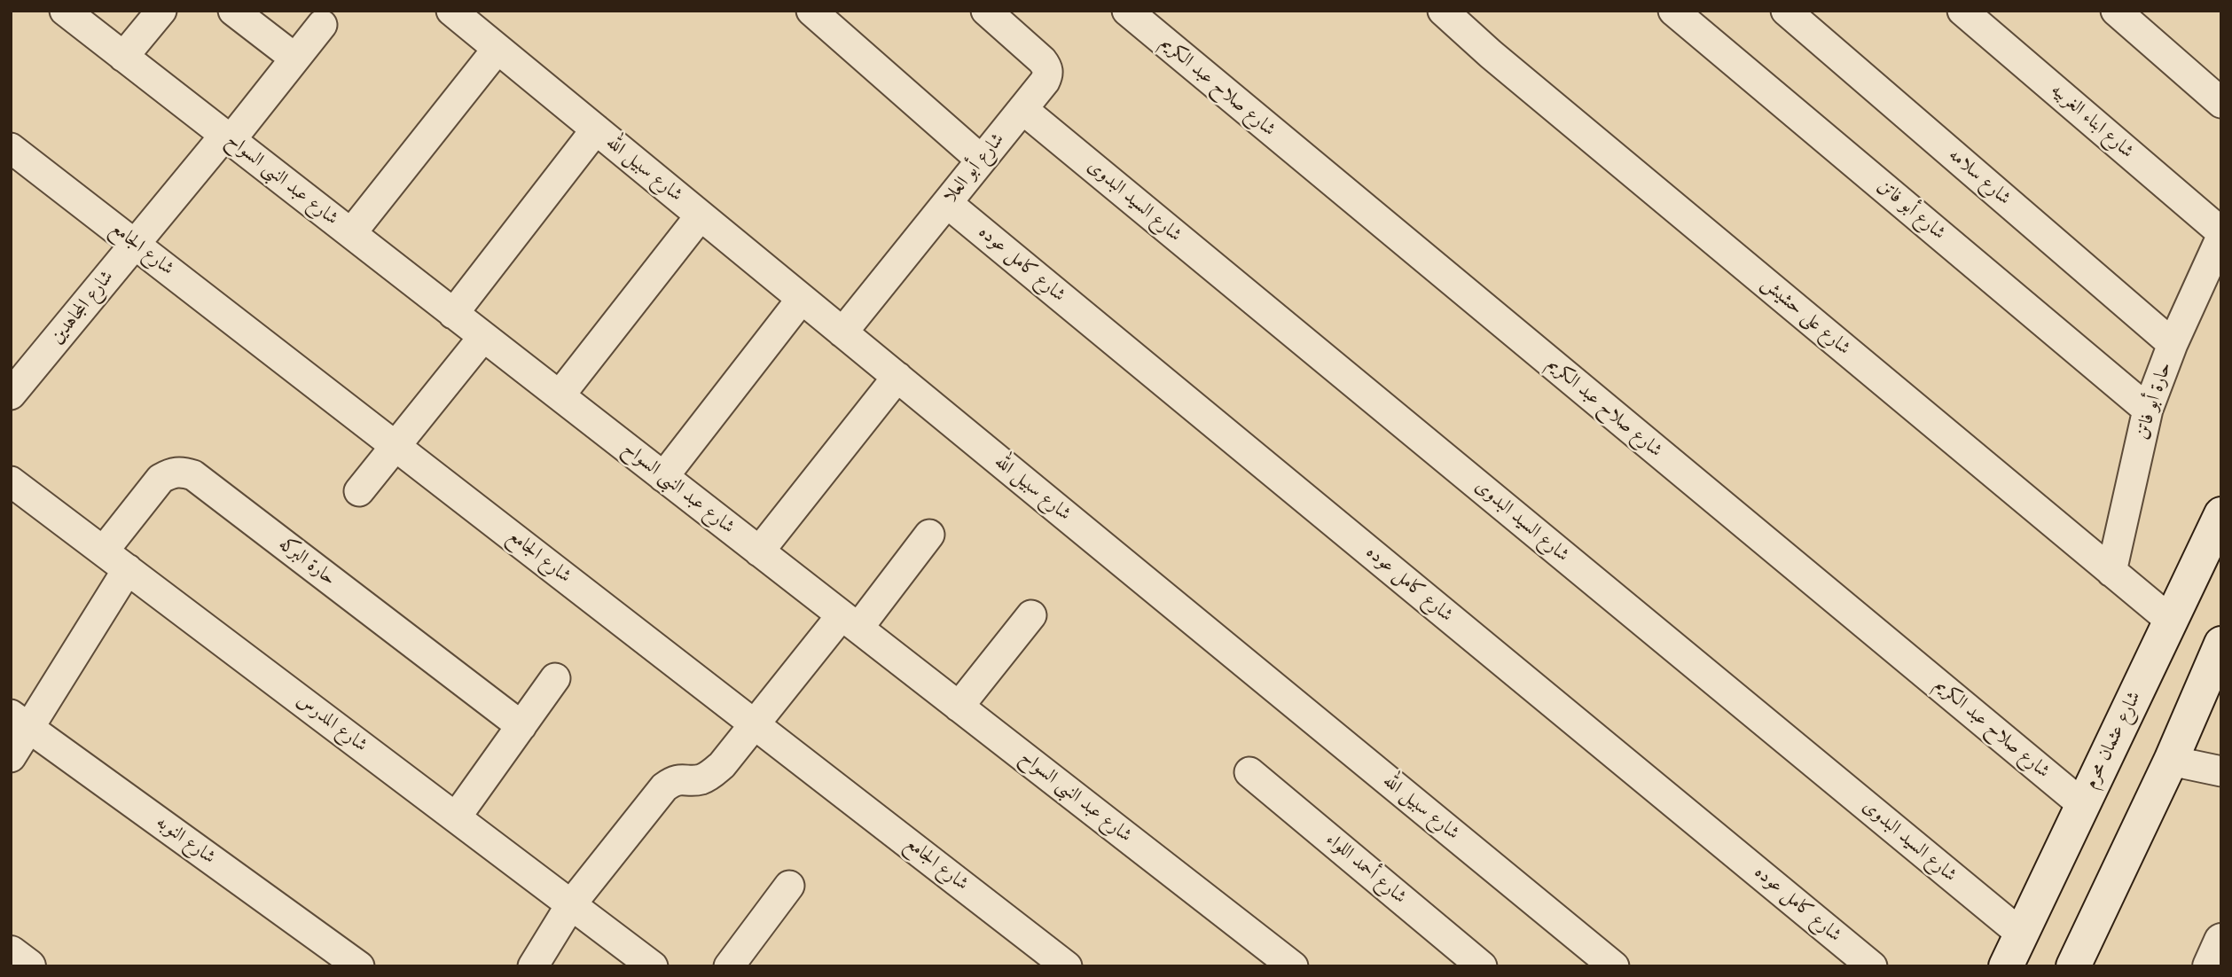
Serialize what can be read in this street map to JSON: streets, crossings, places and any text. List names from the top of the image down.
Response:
{
  "streets": {
    "main road": ["شارع عثمان محرم"],
    "street": [
      "شارع صلاح عبد الكريم",
      "شارع ابناء الغربيه",
      "شارع أبو العلا",
      "شارع سبيل الله",
      "شارع سلامه",
      "شارع عبد النبى السواح",
      "شارع السيد البدوى",
      "شارع أبو فاتن",
      "شارع الجامع",
      "شارع كامل عوده",
      "شارع المجاهدين",
      "شارع على حشيش",
      "حارة أبو فاتن",
      "حارة البركه",
      "شارع المدرس",
      "شارع النوبه",
      "شارع أحمد اللواء"
    ]
  },
  "crossings": [
    ["شارع صلاح عبد الكريم", "شارع عثمان محرم"],
    ["شارع ابناء الغربيه", "حارة أبو فاتن"],
    ["شارع أبو العلا", "شارع سبيل الله"],
    ["شارع أبو العلا", "شارع السيد البدوى"],
    ["شارع أبو العلا", "شارع كامل عوده"],
    ["شارع سلامه", "حارة أبو فاتن"],
    ["شارع عبد النبى السواح", "شارع المجاهدين"],
    ["شارع السيد البدوى", "شارع عثمان محرم"],
    ["شارع أبو فاتن", "حارة أبو فاتن"],
    ["شارع الجامع", "شارع المجاهدين"],
    ["شارع على حشيش", "حارة أبو فاتن"],
    ["شارع على حشيش", "شارع عثمان محرم"],
    ["حارة البركه", "شارع المدرس"]
  ]
}
